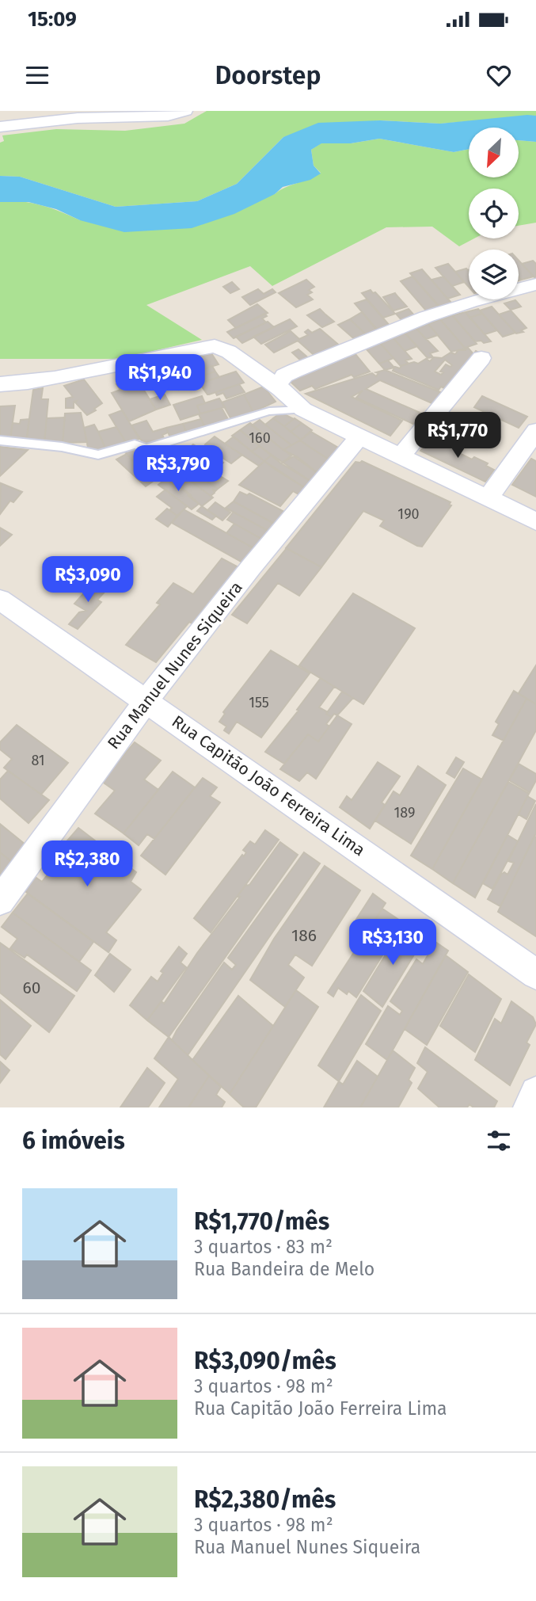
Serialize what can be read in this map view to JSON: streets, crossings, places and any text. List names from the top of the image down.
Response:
{
  "streets": {
    "street": ["Rua Manuel Nunes Siqueira", "Rua Capitão João Ferreira Lima"]
  },
  "crossings": [
    ["Rua Manuel Nunes Siqueira", "Rua Capitão João Ferreira Lima"]
  ],
  "house_numbers": [
    "160",
    "190",
    "155",
    "81",
    "189",
    "186",
    "60"
  ],
  "north": "bottom left",
  "page": {
    "status": "15:09",
    "header": "Doorstep",
    "price": [
      "R$1,940",
      "R$1,770",
      "R$3,790",
      "R$3,090",
      "R$2,380",
      "R$3,130"
    ],
    "heading": "6 imóveis",
    "list": [
      {
        "name": "R$1,770/mês",
        "note": "3 quartos · 83 m² · Rua Bandeira de Melo"
      },
      {
        "name": "R$3,090/mês",
        "note": "3 quartos · 98 m² · Rua Capitão João Ferreira Lima"
      },
      {
        "name": "R$2,380/mês",
        "note": "3 quartos · 98 m² · Rua Manuel Nunes Siqueira"
      }
    ]
  }
}
